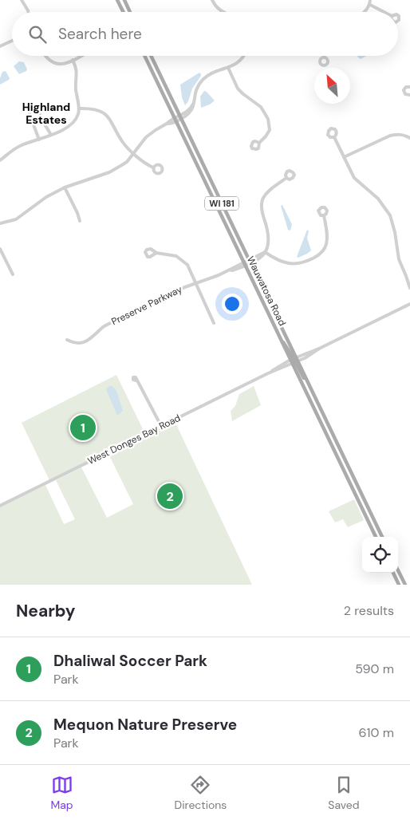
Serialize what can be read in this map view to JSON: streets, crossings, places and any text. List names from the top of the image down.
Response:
{
  "streets": {
    "main road": ["WI 181", "Wauwatosa Road"],
    "street": ["Preserve Parkway", "West Donges Bay Road"]
  },
  "crossings": [
    ["Wauwatosa Road", "Preserve Parkway"],
    ["Wauwatosa Road", "West Donges Bay Road"]
  ],
  "districts": ["Highland Estates"],
  "north": "top left",
  "page": {
    "search": "Search here",
    "pins": ["1", "2"],
    "heading": ["Nearby", "2 results"],
    "list": [
      {
        "mark": "1",
        "name": "Dhaliwal Soccer Park",
        "note": "Park",
        "value": "590 m"
      },
      {
        "mark": "2",
        "name": "Mequon Nature Preserve",
        "note": "Park",
        "value": "610 m"
      }
    ],
    "nav": ["Map", "Directions", "Saved"]
  }
}
